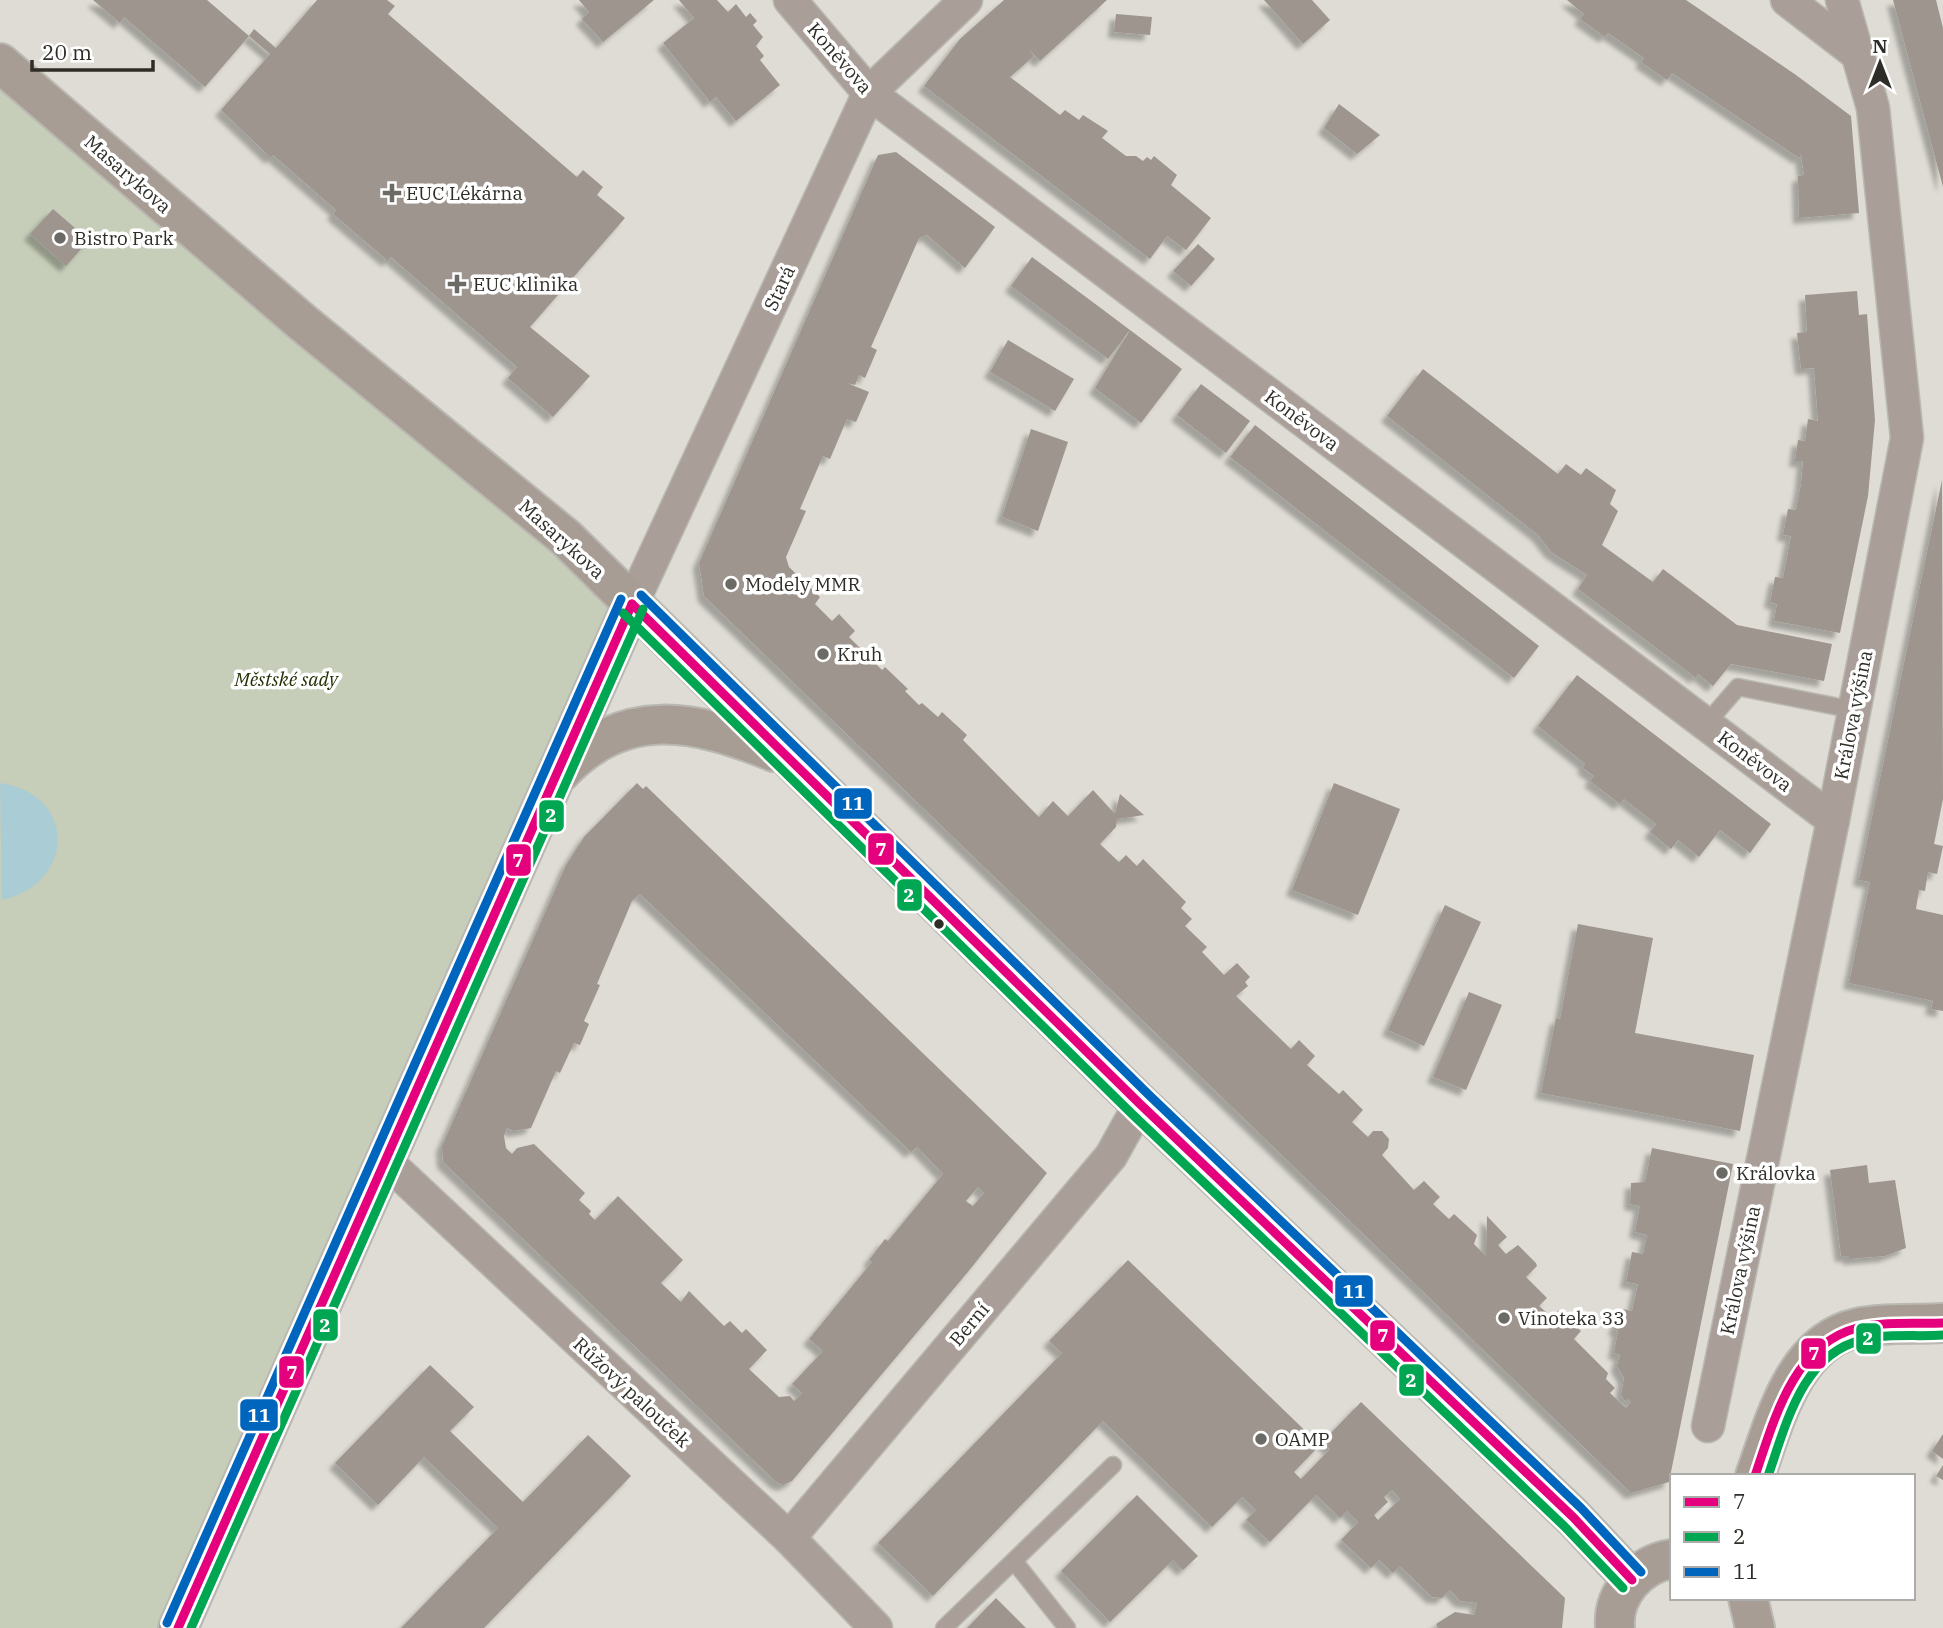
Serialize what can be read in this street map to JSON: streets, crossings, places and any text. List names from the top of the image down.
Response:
{
  "streets": {
    "street": [
      "Koněvova",
      "Masarykova",
      "Stará",
      "Králova výšina",
      "Berní",
      "Růžový palouček"
    ]
  },
  "crossings": [
    ["Koněvova", "Stará"],
    ["Koněvova", "Králova výšina"],
    ["Masarykova", "Stará"],
    ["Masarykova", "Berní"],
    ["Berní", "Růžový palouček"]
  ],
  "parks": ["Městské sady"],
  "places": {
    "health": ["EUC Lékárna", "EUC klinika"],
    "other": [
      "Bistro Park",
      "Modely MMR",
      "Kruh",
      "Královka",
      "Vinoteka 33",
      "OAMP"
    ]
  },
  "lines": ["transit line 11", "transit line 7", "transit line 2"],
  "legend": ["7", "2", "11"],
  "scale_bar": "20 m",
  "north": "top"
}
